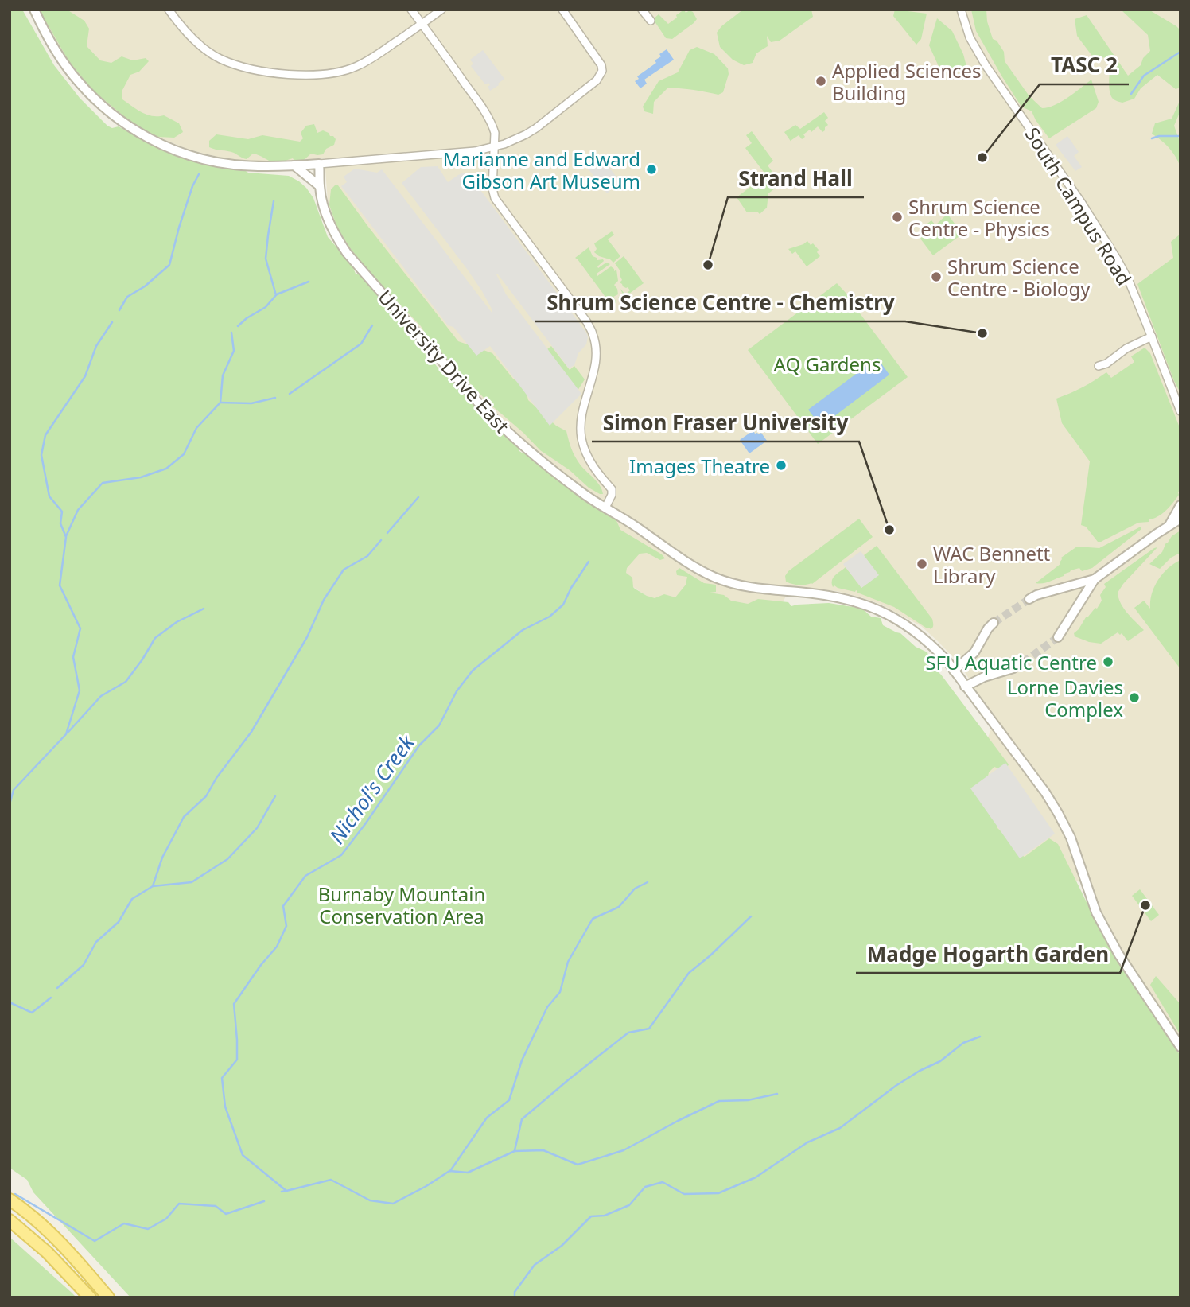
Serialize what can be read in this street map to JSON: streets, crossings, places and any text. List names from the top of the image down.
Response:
{
  "streets": {
    "street": ["South Campus Road", "University Drive East"]
  },
  "water": ["Nichol's Creek"],
  "parks": ["AQ Gardens", "Burnaby Mountain Conservation Area"],
  "places": [
    "Applied Sciences Building",
    "TASC 2",
    "Marianne and Edward Gibson Art Museum",
    "Shrum Science Centre - Physics",
    "Strand Hall",
    "Shrum Science Centre - Biology",
    "Shrum Science Centre - Chemistry",
    "Images Theatre",
    "Simon Fraser University",
    "WAC Bennett Library",
    "SFU Aquatic Centre",
    "Lorne Davies Complex",
    "Madge Hogarth Garden"
  ]
}
